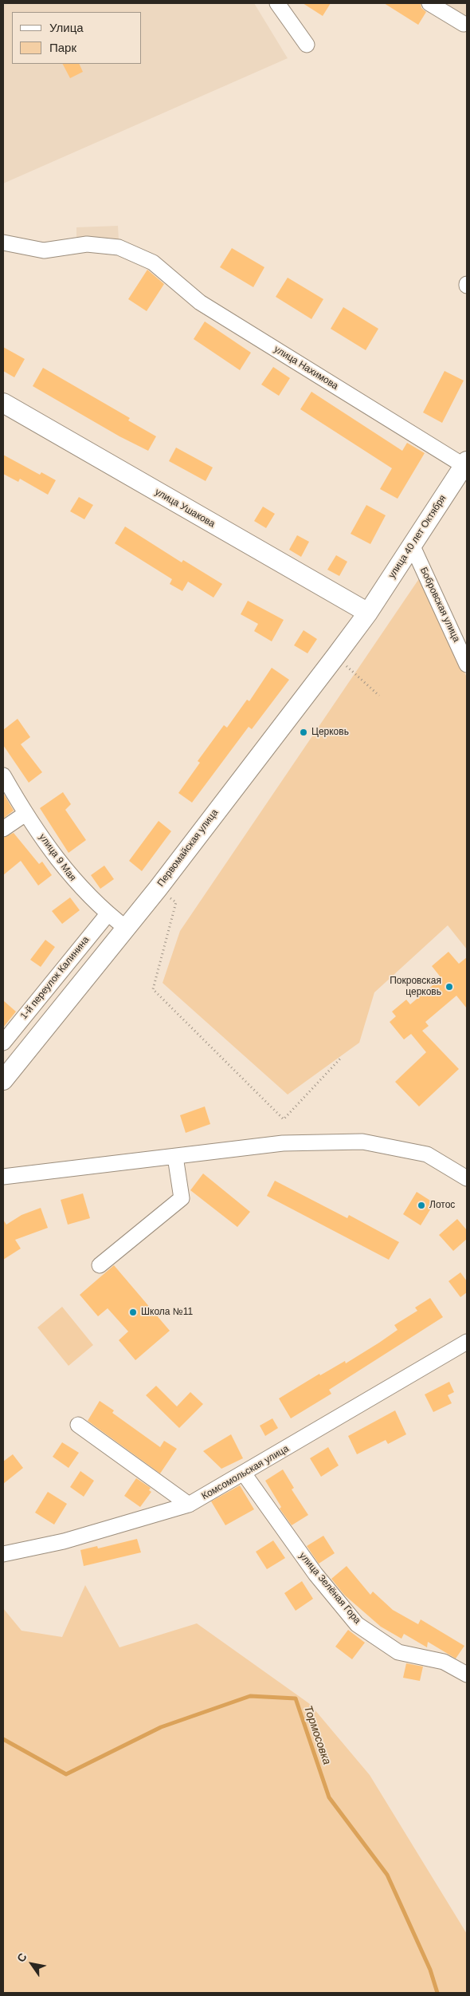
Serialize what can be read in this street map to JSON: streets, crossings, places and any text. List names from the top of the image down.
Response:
{
  "streets": {
    "main road": ["улица Ушакова", "улица 40 лет Октября", "Первомайская улица"],
    "street": [
      "улица Нахимова",
      "Бобровская улица",
      "улица 9 Мая",
      "1-й переулок Калинина",
      "Комсомольская улица",
      "улица Зелёная Гора"
    ]
  },
  "crossings": [
    ["улица Нахимова", "улица 40 лет Октября"],
    ["улица Ушакова", "улица 40 лет Октября"],
    ["улица Ушакова", "Первомайская улица"],
    ["улица 40 лет Октября", "Бобровская улица"],
    ["улица 40 лет Октября", "Первомайская улица"],
    ["Первомайская улица", "улица 9 Мая"],
    ["улица 9 Мая", "1-й переулок Калинина"],
    ["Комсомольская улица", "улица Зелёная Гора"]
  ],
  "water": ["Тормосовка"],
  "places": [
    "Церковь",
    "Покровская церковь",
    "Лотос",
    "Школа №11"
  ],
  "legend": ["Улица", "Парк"],
  "north": "top left"
}
